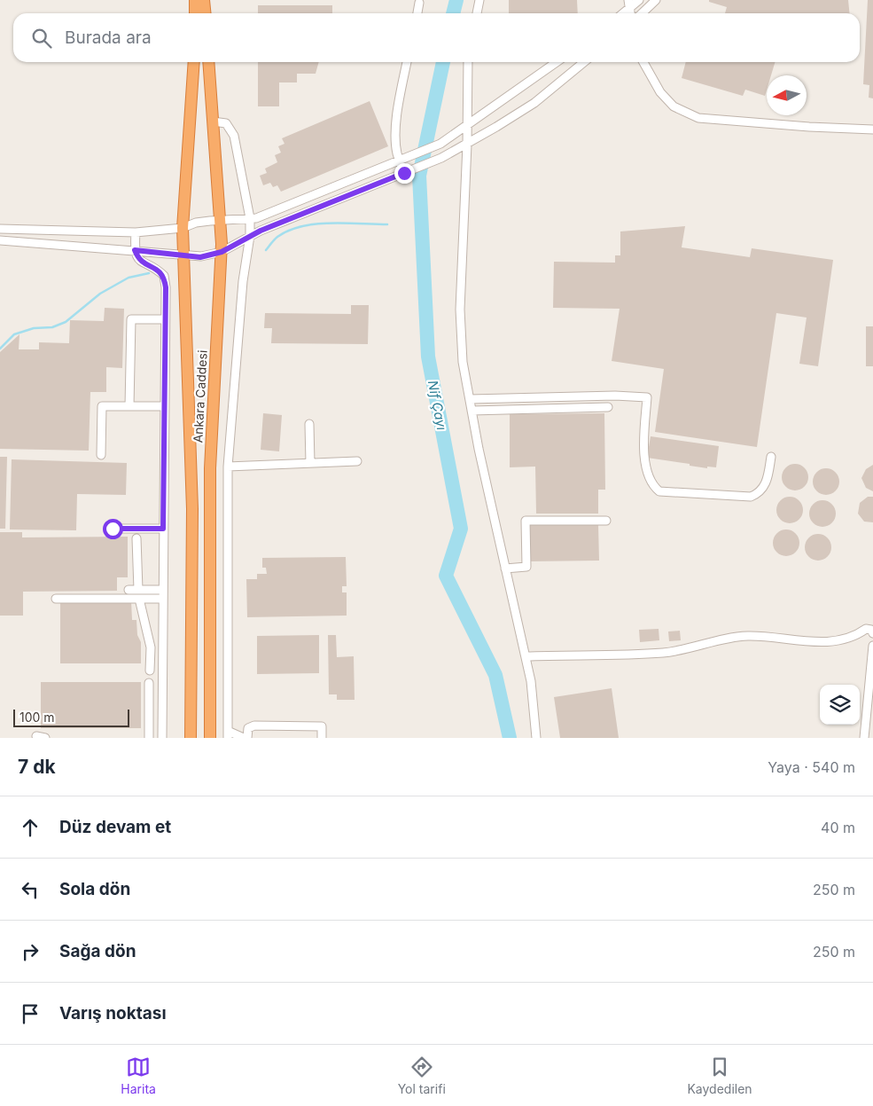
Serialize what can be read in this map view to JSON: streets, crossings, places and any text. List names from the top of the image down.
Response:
{
  "streets": {
    "highway": ["Ankara Caddesi"]
  },
  "water": ["Nif Çayı"],
  "scale_bar": "100 m",
  "north": "left",
  "page": {
    "search": "Burada ara",
    "scale": "100 m",
    "heading": ["7 dk", "Yaya · 540 m"],
    "list": [
      ["Düz devam et", "40 m"],
      ["Sola dön", "250 m"],
      ["Sağa dön", "250 m"],
      "Varış noktası"
    ],
    "nav": ["Harita", "Yol tarifi", "Kaydedilen"]
  }
}
